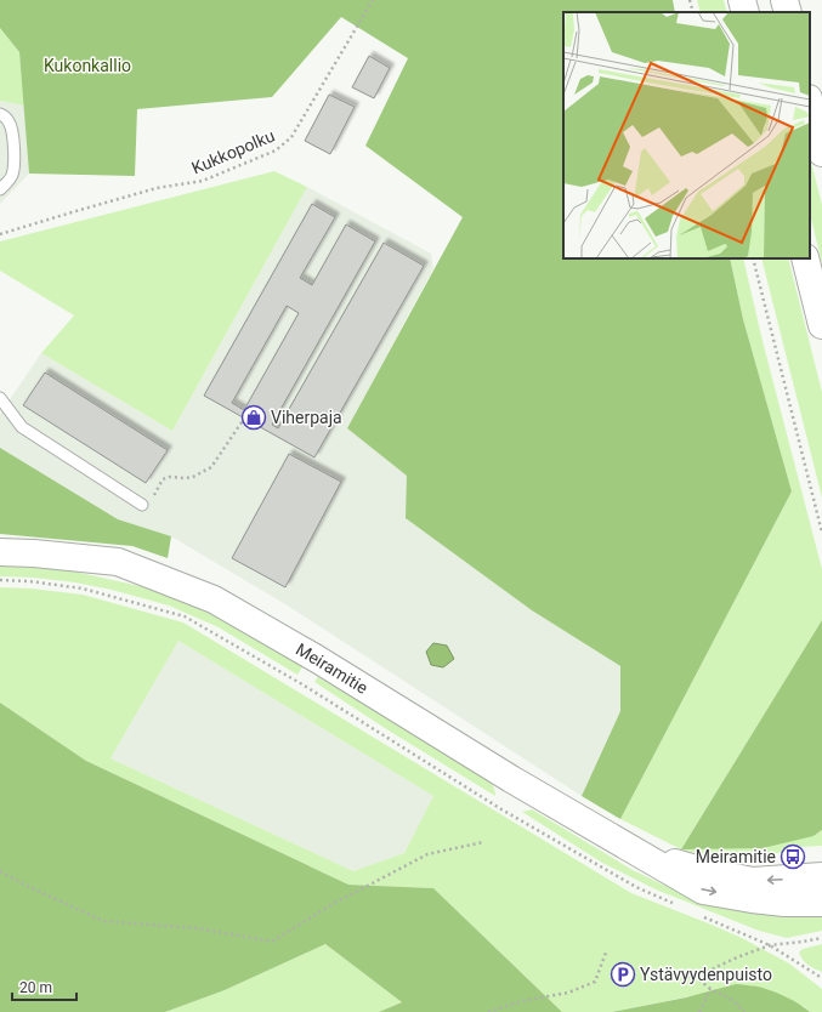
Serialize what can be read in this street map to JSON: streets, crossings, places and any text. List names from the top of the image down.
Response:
{
  "streets": {
    "main road": ["Meiramitie"],
    "path": ["Kukkopolku"]
  },
  "parks": ["Kukonkallio"],
  "places": {
    "shop": ["Viherpaja"],
    "bus stop": ["Meiramitie"],
    "parking": ["Ystävyydenpuisto"]
  },
  "scale_bar": "20 m"
}
